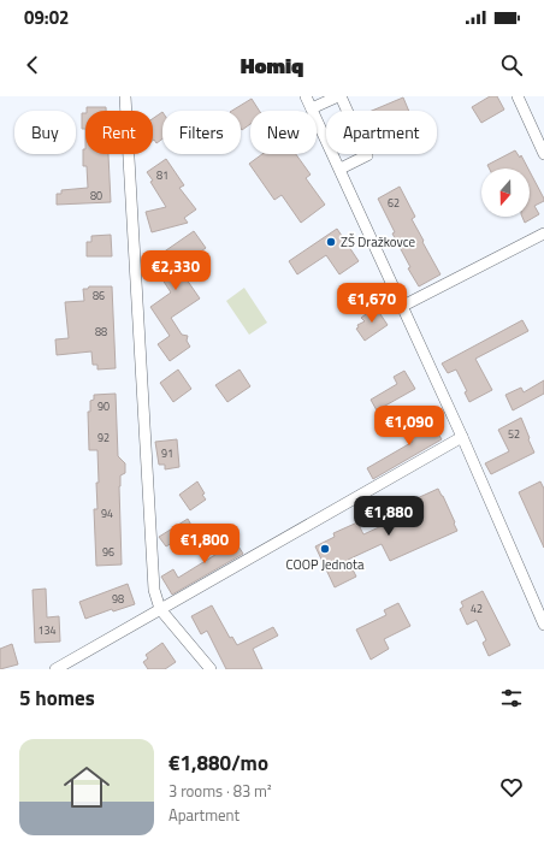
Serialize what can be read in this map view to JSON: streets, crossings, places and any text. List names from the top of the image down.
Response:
{
  "places": ["ZŠ Dražkovce", "COOP Jednota"],
  "house_numbers": [
    "81",
    "80",
    "62",
    "86",
    "88",
    "90",
    "52",
    "92",
    "91",
    "94",
    "96",
    "98",
    "42",
    "134"
  ],
  "north": "bottom",
  "page": {
    "status": "09:02",
    "header": "Homiq",
    "chip": [
      "Buy",
      "Rent",
      "Filters",
      "New",
      "Apartment"
    ],
    "price": [
      "€2,330",
      "€1,670",
      "€1,090",
      "€1,880",
      "€1,800"
    ],
    "heading": "5 homes",
    "list": [
      {
        "name": "€1,880/mo",
        "note": "3 rooms · 83 m² · Apartment"
      }
    ]
  }
}
